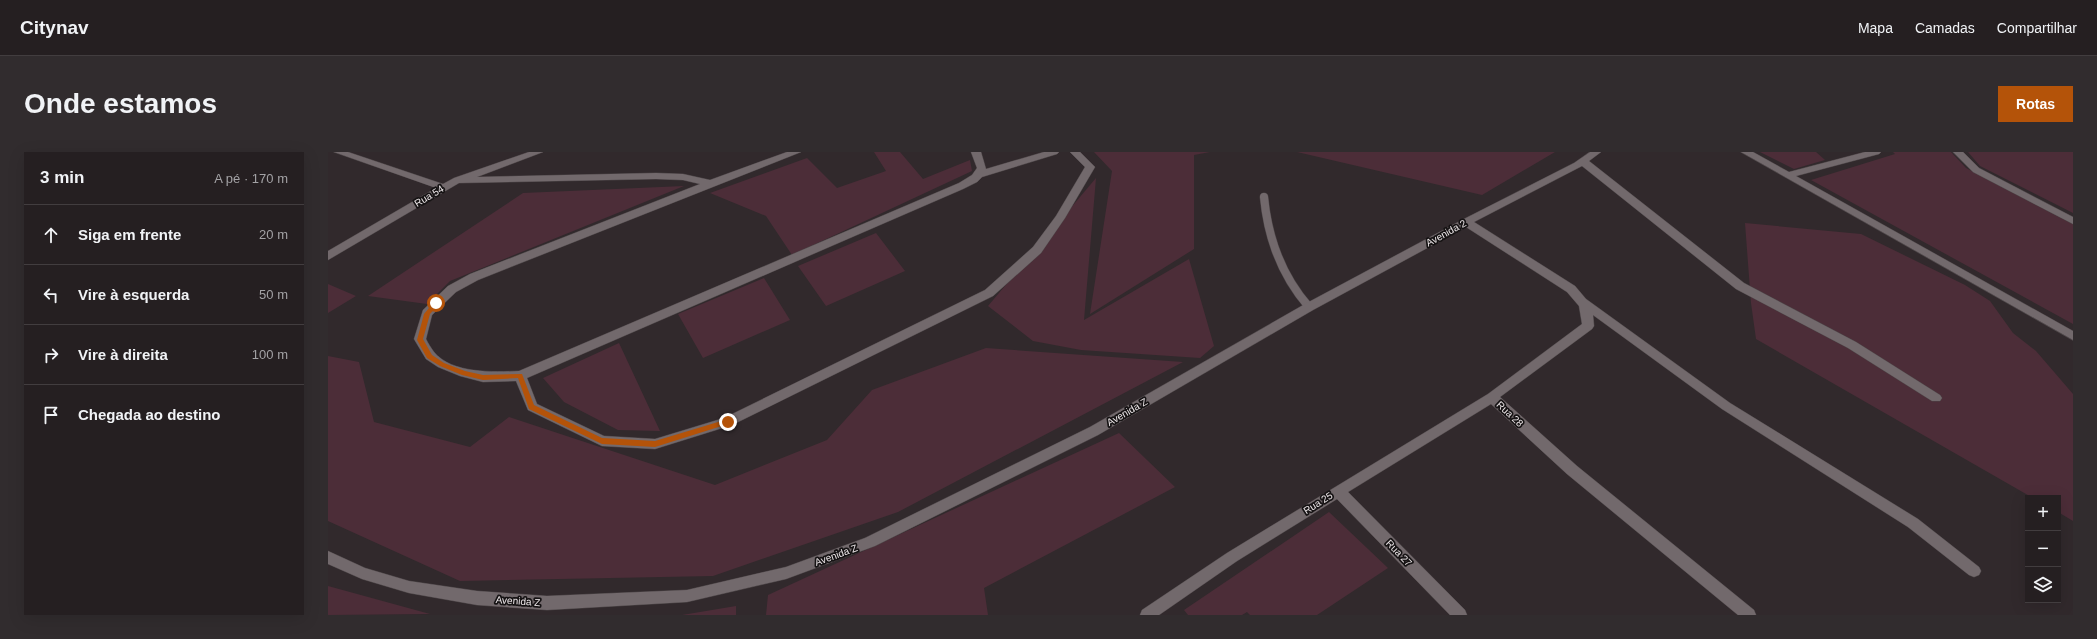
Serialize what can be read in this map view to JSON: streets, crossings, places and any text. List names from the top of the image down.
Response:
{
  "streets": {
    "street": [
      "Rua 54",
      "Avenida 2",
      "Avenida Z",
      "Rua 28",
      "Rua 25",
      "Rua 27"
    ]
  },
  "crossings": [
    ["Avenida 2", "Avenida Z"],
    ["Avenida 2", "Rua 28"],
    ["Rua 28", "Rua 25"],
    ["Rua 25", "Rua 27"]
  ],
  "page": {
    "header": "Citynav",
    "nav": ["Mapa", "Camadas", "Compartilhar"],
    "buttons": "Rotas",
    "title": "Onde estamos",
    "heading": ["3 min", "A pé · 170 m"],
    "list": [
      ["Siga em frente", "20 m"],
      ["Vire à esquerda", "50 m"],
      ["Vire à direita", "100 m"],
      "Chegada ao destino"
    ],
    "map_buttons": ["+", "−"]
  }
}
